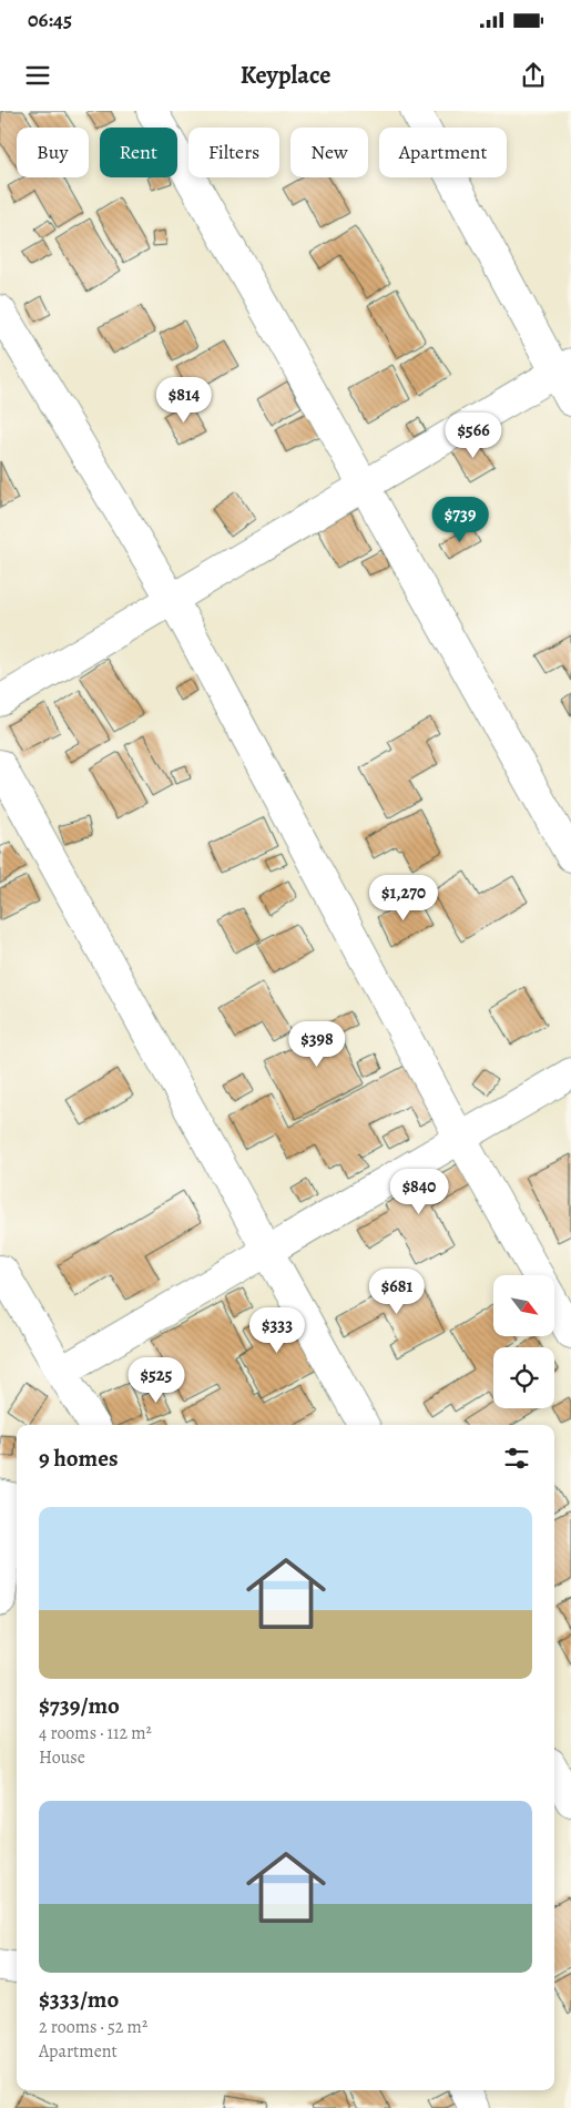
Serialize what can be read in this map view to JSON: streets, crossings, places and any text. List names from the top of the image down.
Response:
{
  "north": "bottom right",
  "page": {
    "status": "06:45",
    "header": "Keyplace",
    "chip": [
      "Buy",
      "Rent",
      "Filters",
      "New",
      "Apartment"
    ],
    "price": [
      "$814",
      "$566",
      "$739",
      "$1,270",
      "$398",
      "$840",
      "$681",
      "$333",
      "$525"
    ],
    "heading": "9 homes",
    "list": [
      {
        "name": "$739/mo",
        "note": "4 rooms · 112 m² · House"
      },
      {
        "name": "$333/mo",
        "note": "2 rooms · 52 m² · Apartment"
      }
    ]
  }
}
